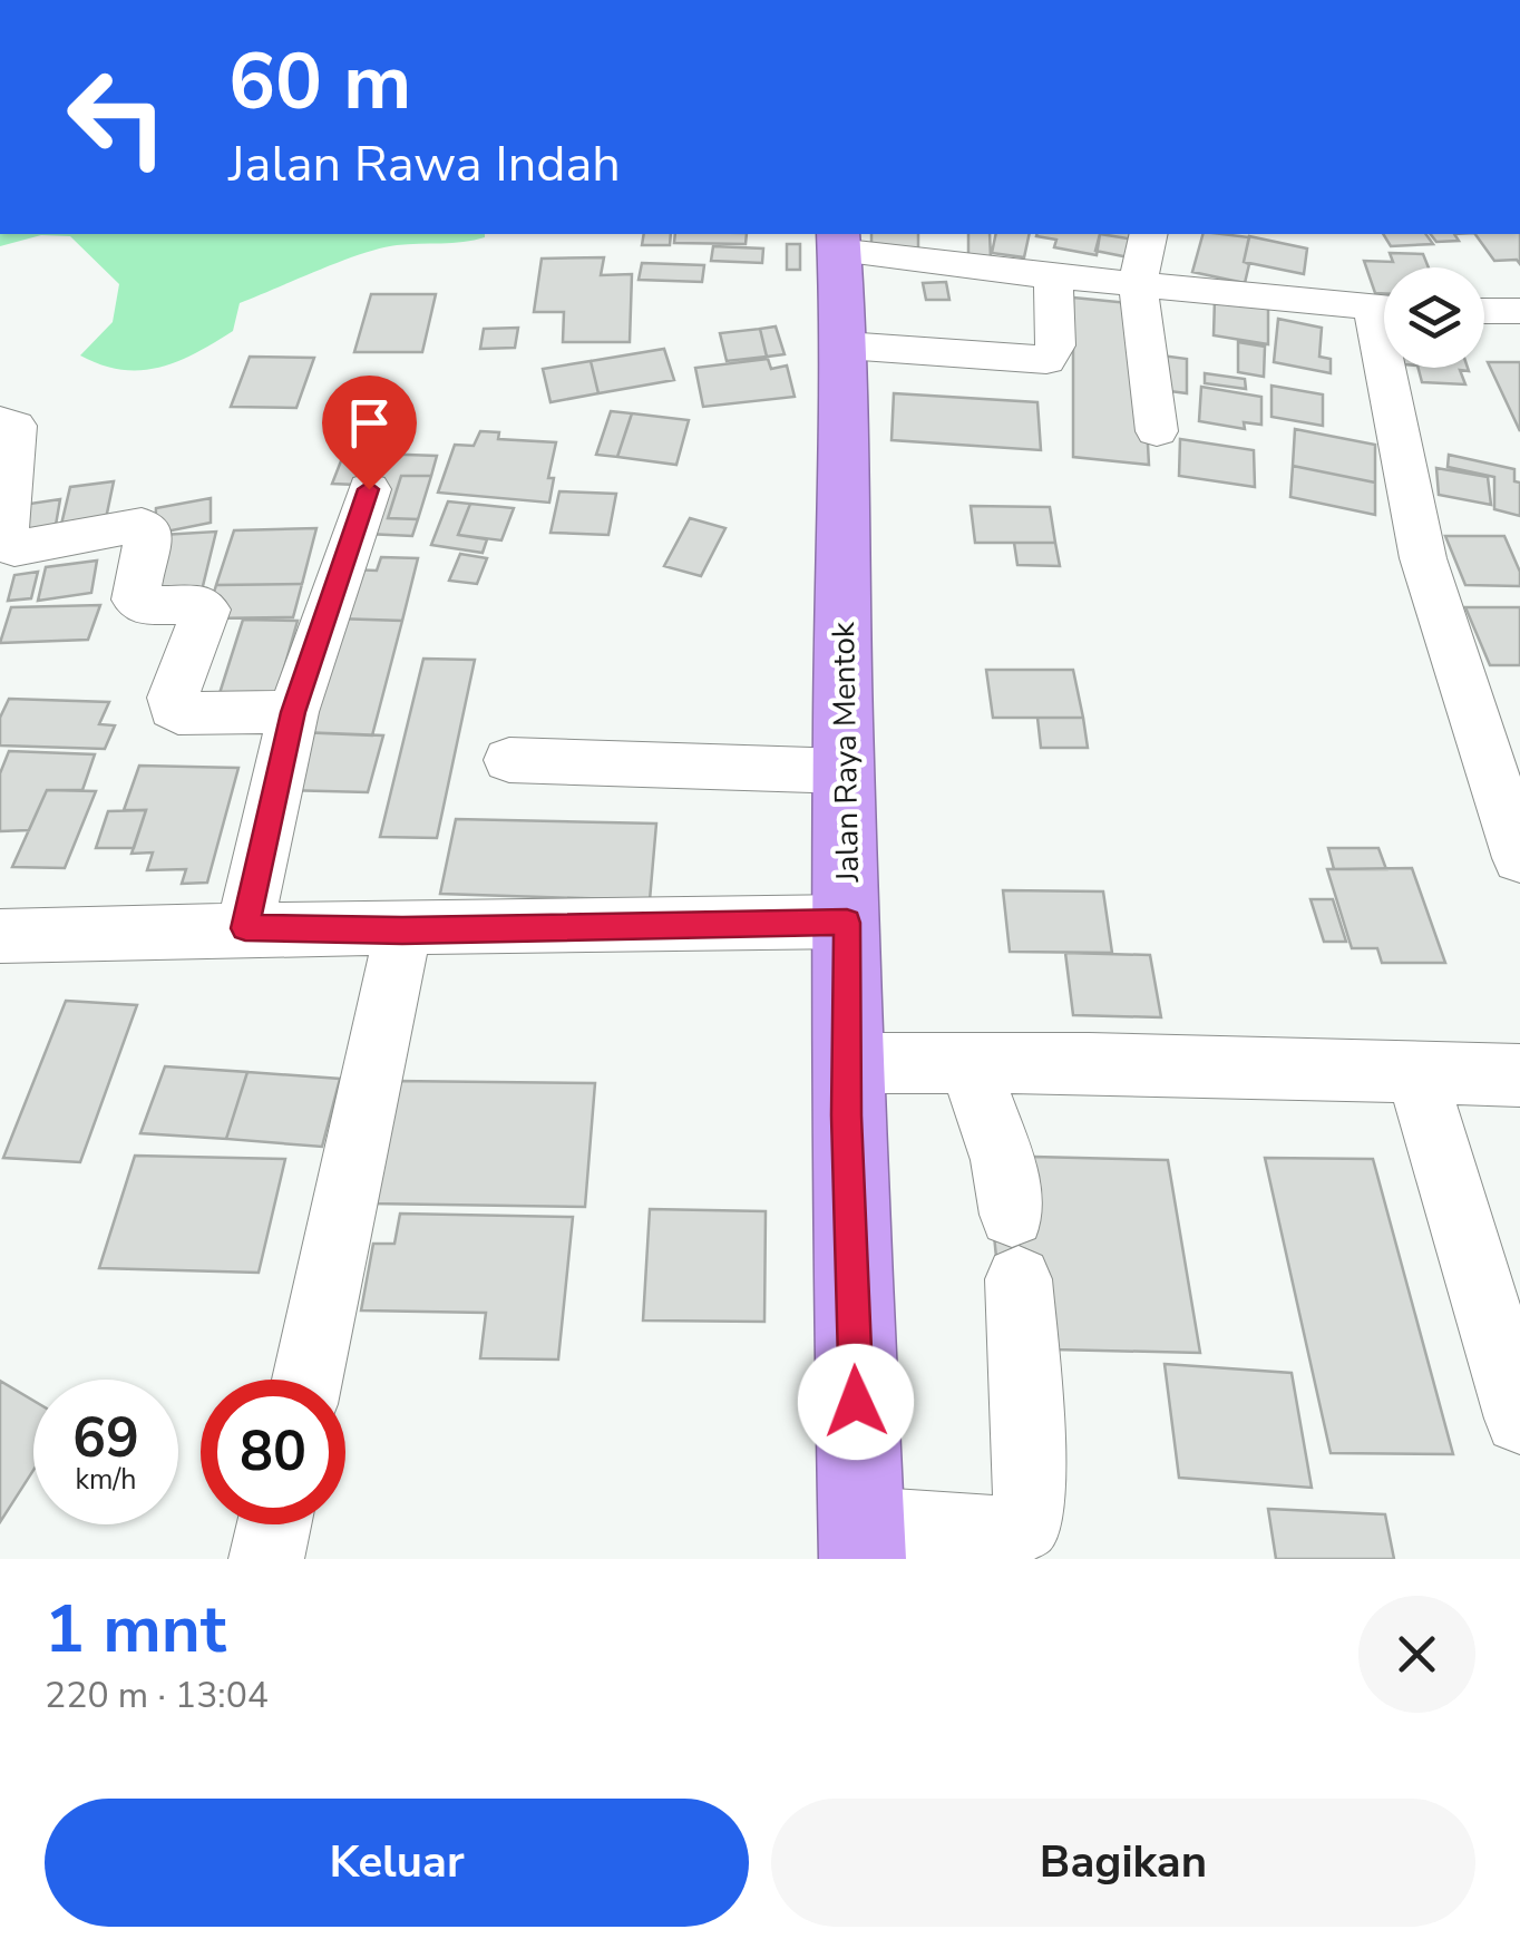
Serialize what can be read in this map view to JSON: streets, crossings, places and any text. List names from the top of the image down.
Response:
{
  "streets": {
    "highway": ["Jalan Raya Mentok"]
  },
  "page": {
    "turn": ["60 m", "Jalan Rawa Indah"],
    "speed": "69 km/h",
    "limit": "80",
    "heading": ["1 mnt", "220 m · 13:04"],
    "buttons": ["Keluar", "Bagikan"]
  }
}
